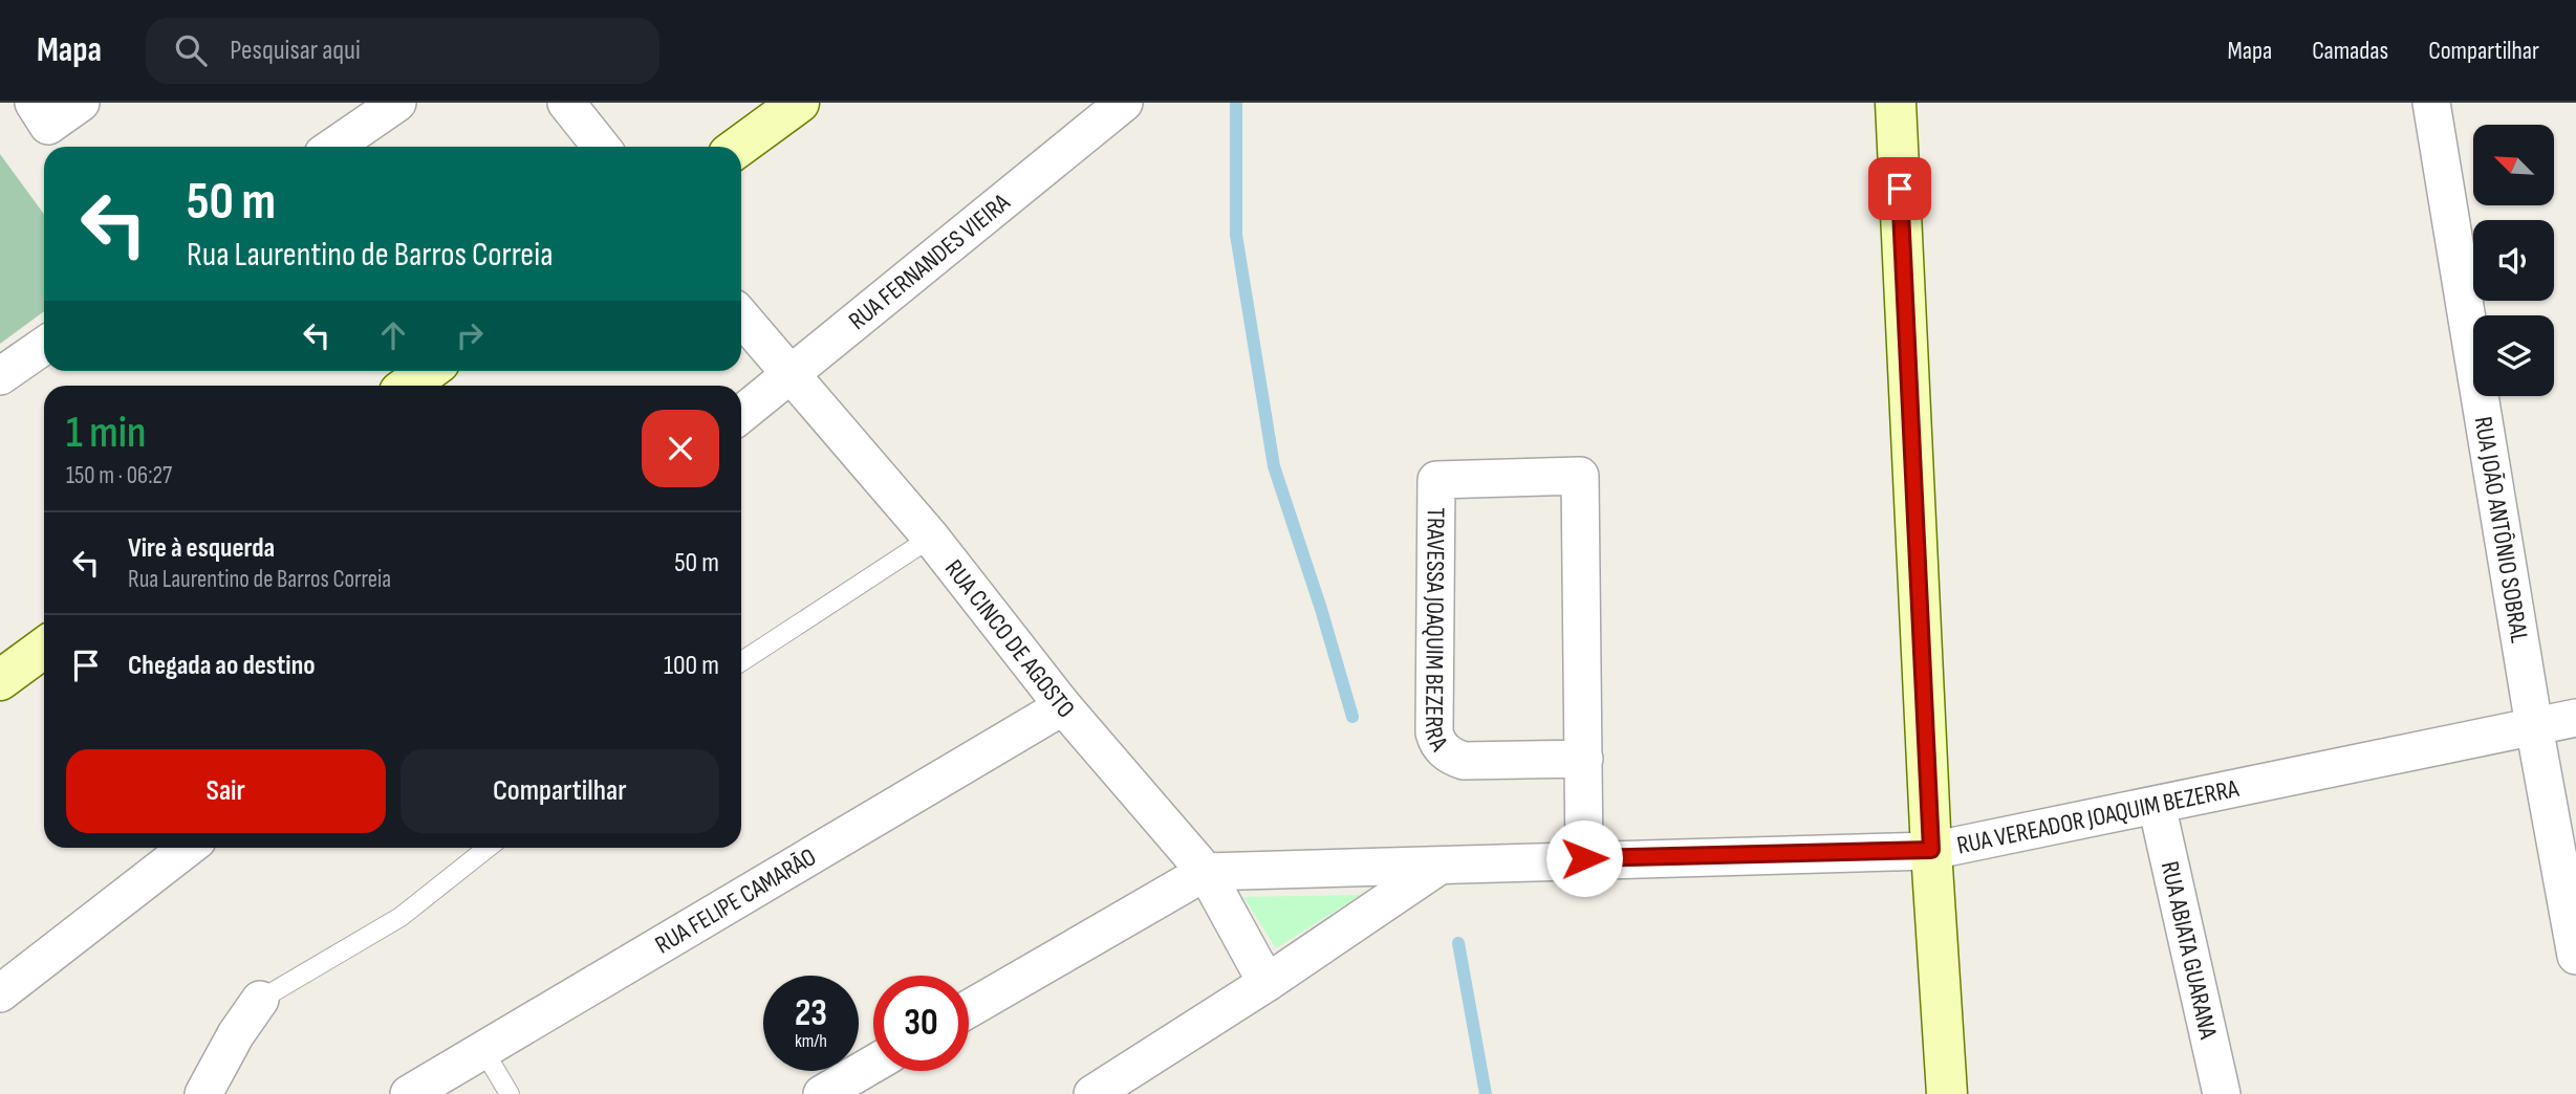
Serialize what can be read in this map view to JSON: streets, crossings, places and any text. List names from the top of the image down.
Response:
{
  "streets": {
    "street": [
      "RUA FERNANDES VIEIRA",
      "RUA JOÃO ANTÔNIO SOBRAL",
      "TRAVESSA JOAQUIM BEZERRA",
      "RUA CINCO DE AGOSTO",
      "RUA VEREADOR JOAQUIM BEZERRA",
      "RUA FELIPE CAMARÃO",
      "RUA ABIATA GUARANA"
    ]
  },
  "crossings": [
    ["RUA FERNANDES VIEIRA", "RUA CINCO DE AGOSTO"],
    ["RUA JOÃO ANTÔNIO SOBRAL", "RUA VEREADOR JOAQUIM BEZERRA"],
    ["TRAVESSA JOAQUIM BEZERRA", "RUA VEREADOR JOAQUIM BEZERRA"],
    ["RUA CINCO DE AGOSTO", "RUA VEREADOR JOAQUIM BEZERRA"],
    ["RUA CINCO DE AGOSTO", "RUA FELIPE CAMARÃO"],
    ["RUA VEREADOR JOAQUIM BEZERRA", "RUA ABIATA GUARANA"]
  ],
  "north": "top left",
  "page": {
    "header": "Mapa",
    "search": "Pesquisar aqui",
    "nav": ["Mapa", "Camadas", "Compartilhar"],
    "turn": ["50 m", "Rua Laurentino de Barros Correia"],
    "heading": ["1 min", "150 m · 06:27"],
    "list": [
      {
        "name": "Vire à esquerda",
        "note": "Rua Laurentino de Barros Correia",
        "value": "50 m"
      },
      {
        "name": "Chegada ao destino",
        "value": "100 m"
      }
    ],
    "buttons": ["Sair", "Compartilhar"],
    "speed": "23 km/h",
    "limit": "30"
  }
}
